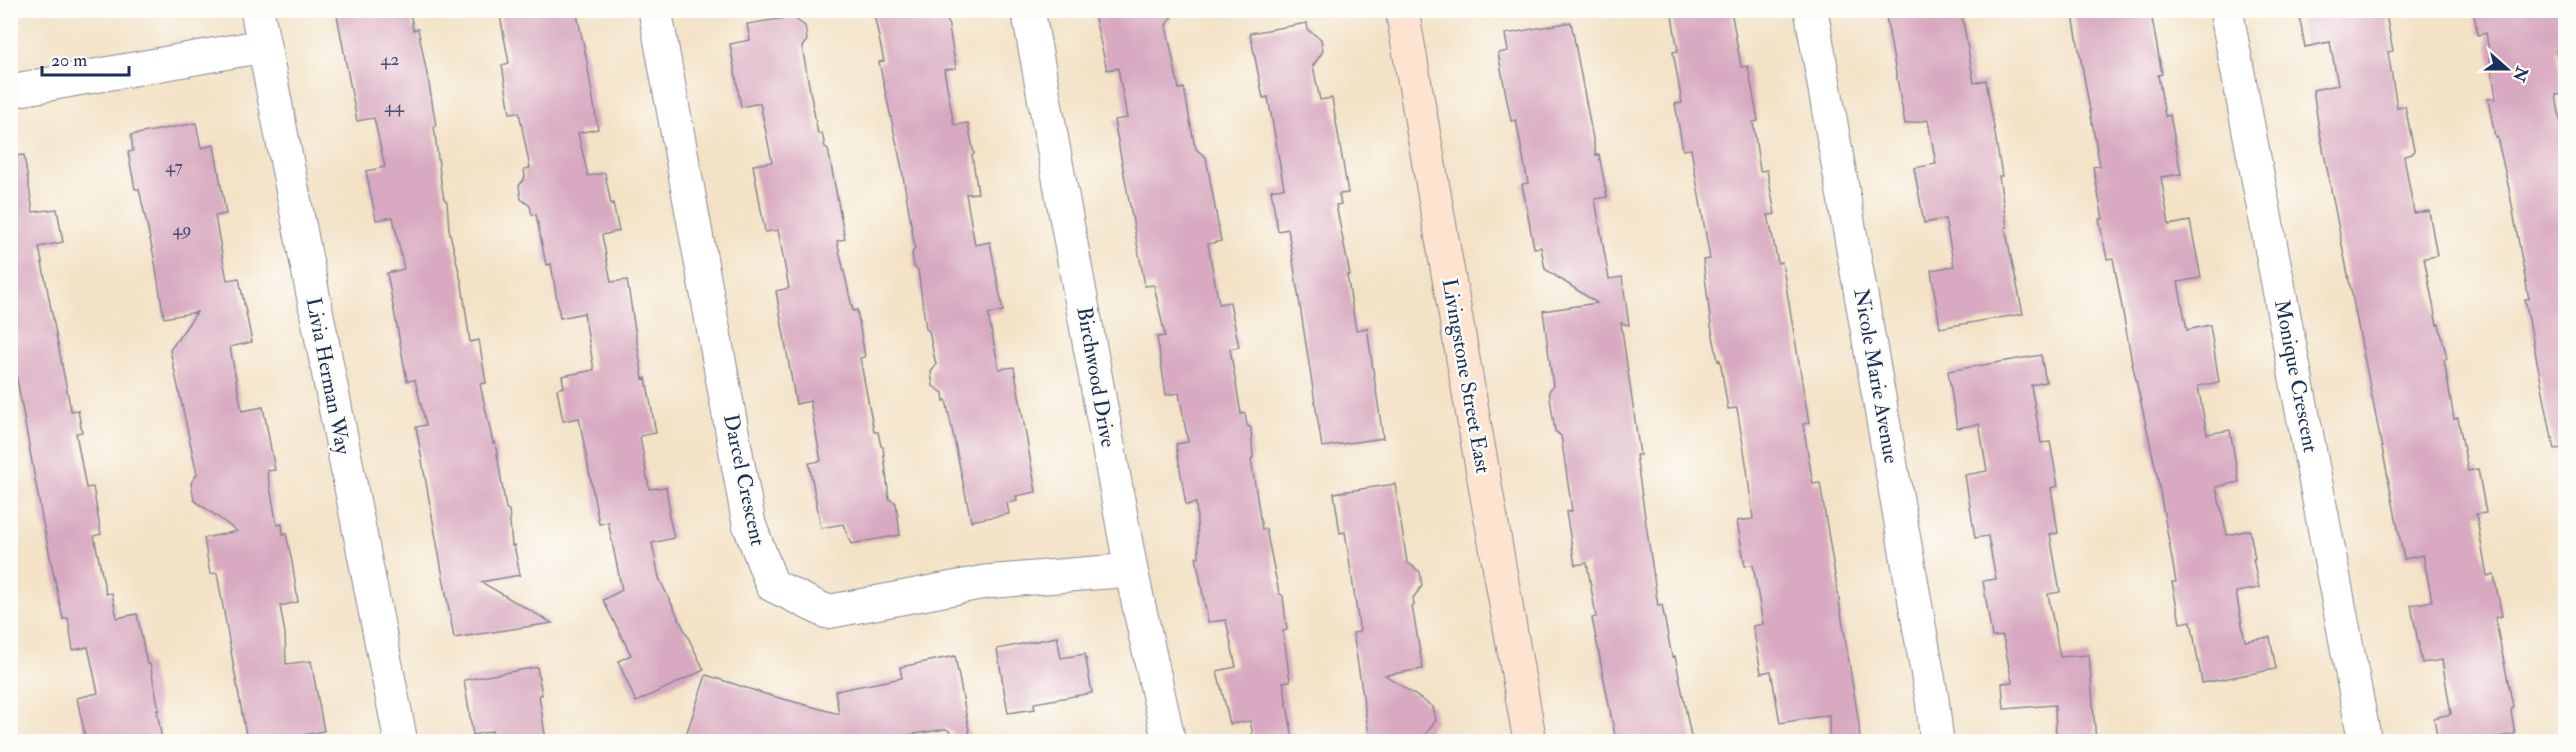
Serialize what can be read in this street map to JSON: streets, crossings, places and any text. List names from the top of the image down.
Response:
{
  "streets": {
    "street": [
      "Livia Herman Way",
      "Livingstone Street East",
      "Nicole Marie Avenue",
      "Monique Crescent",
      "Birchwood Drive",
      "Darcel Crescent"
    ]
  },
  "crossings": [
    ["Birchwood Drive", "Darcel Crescent"]
  ],
  "house_numbers": [
    "42",
    "44",
    "47",
    "49"
  ],
  "scale_bar": "20 m",
  "north": "right"
}
